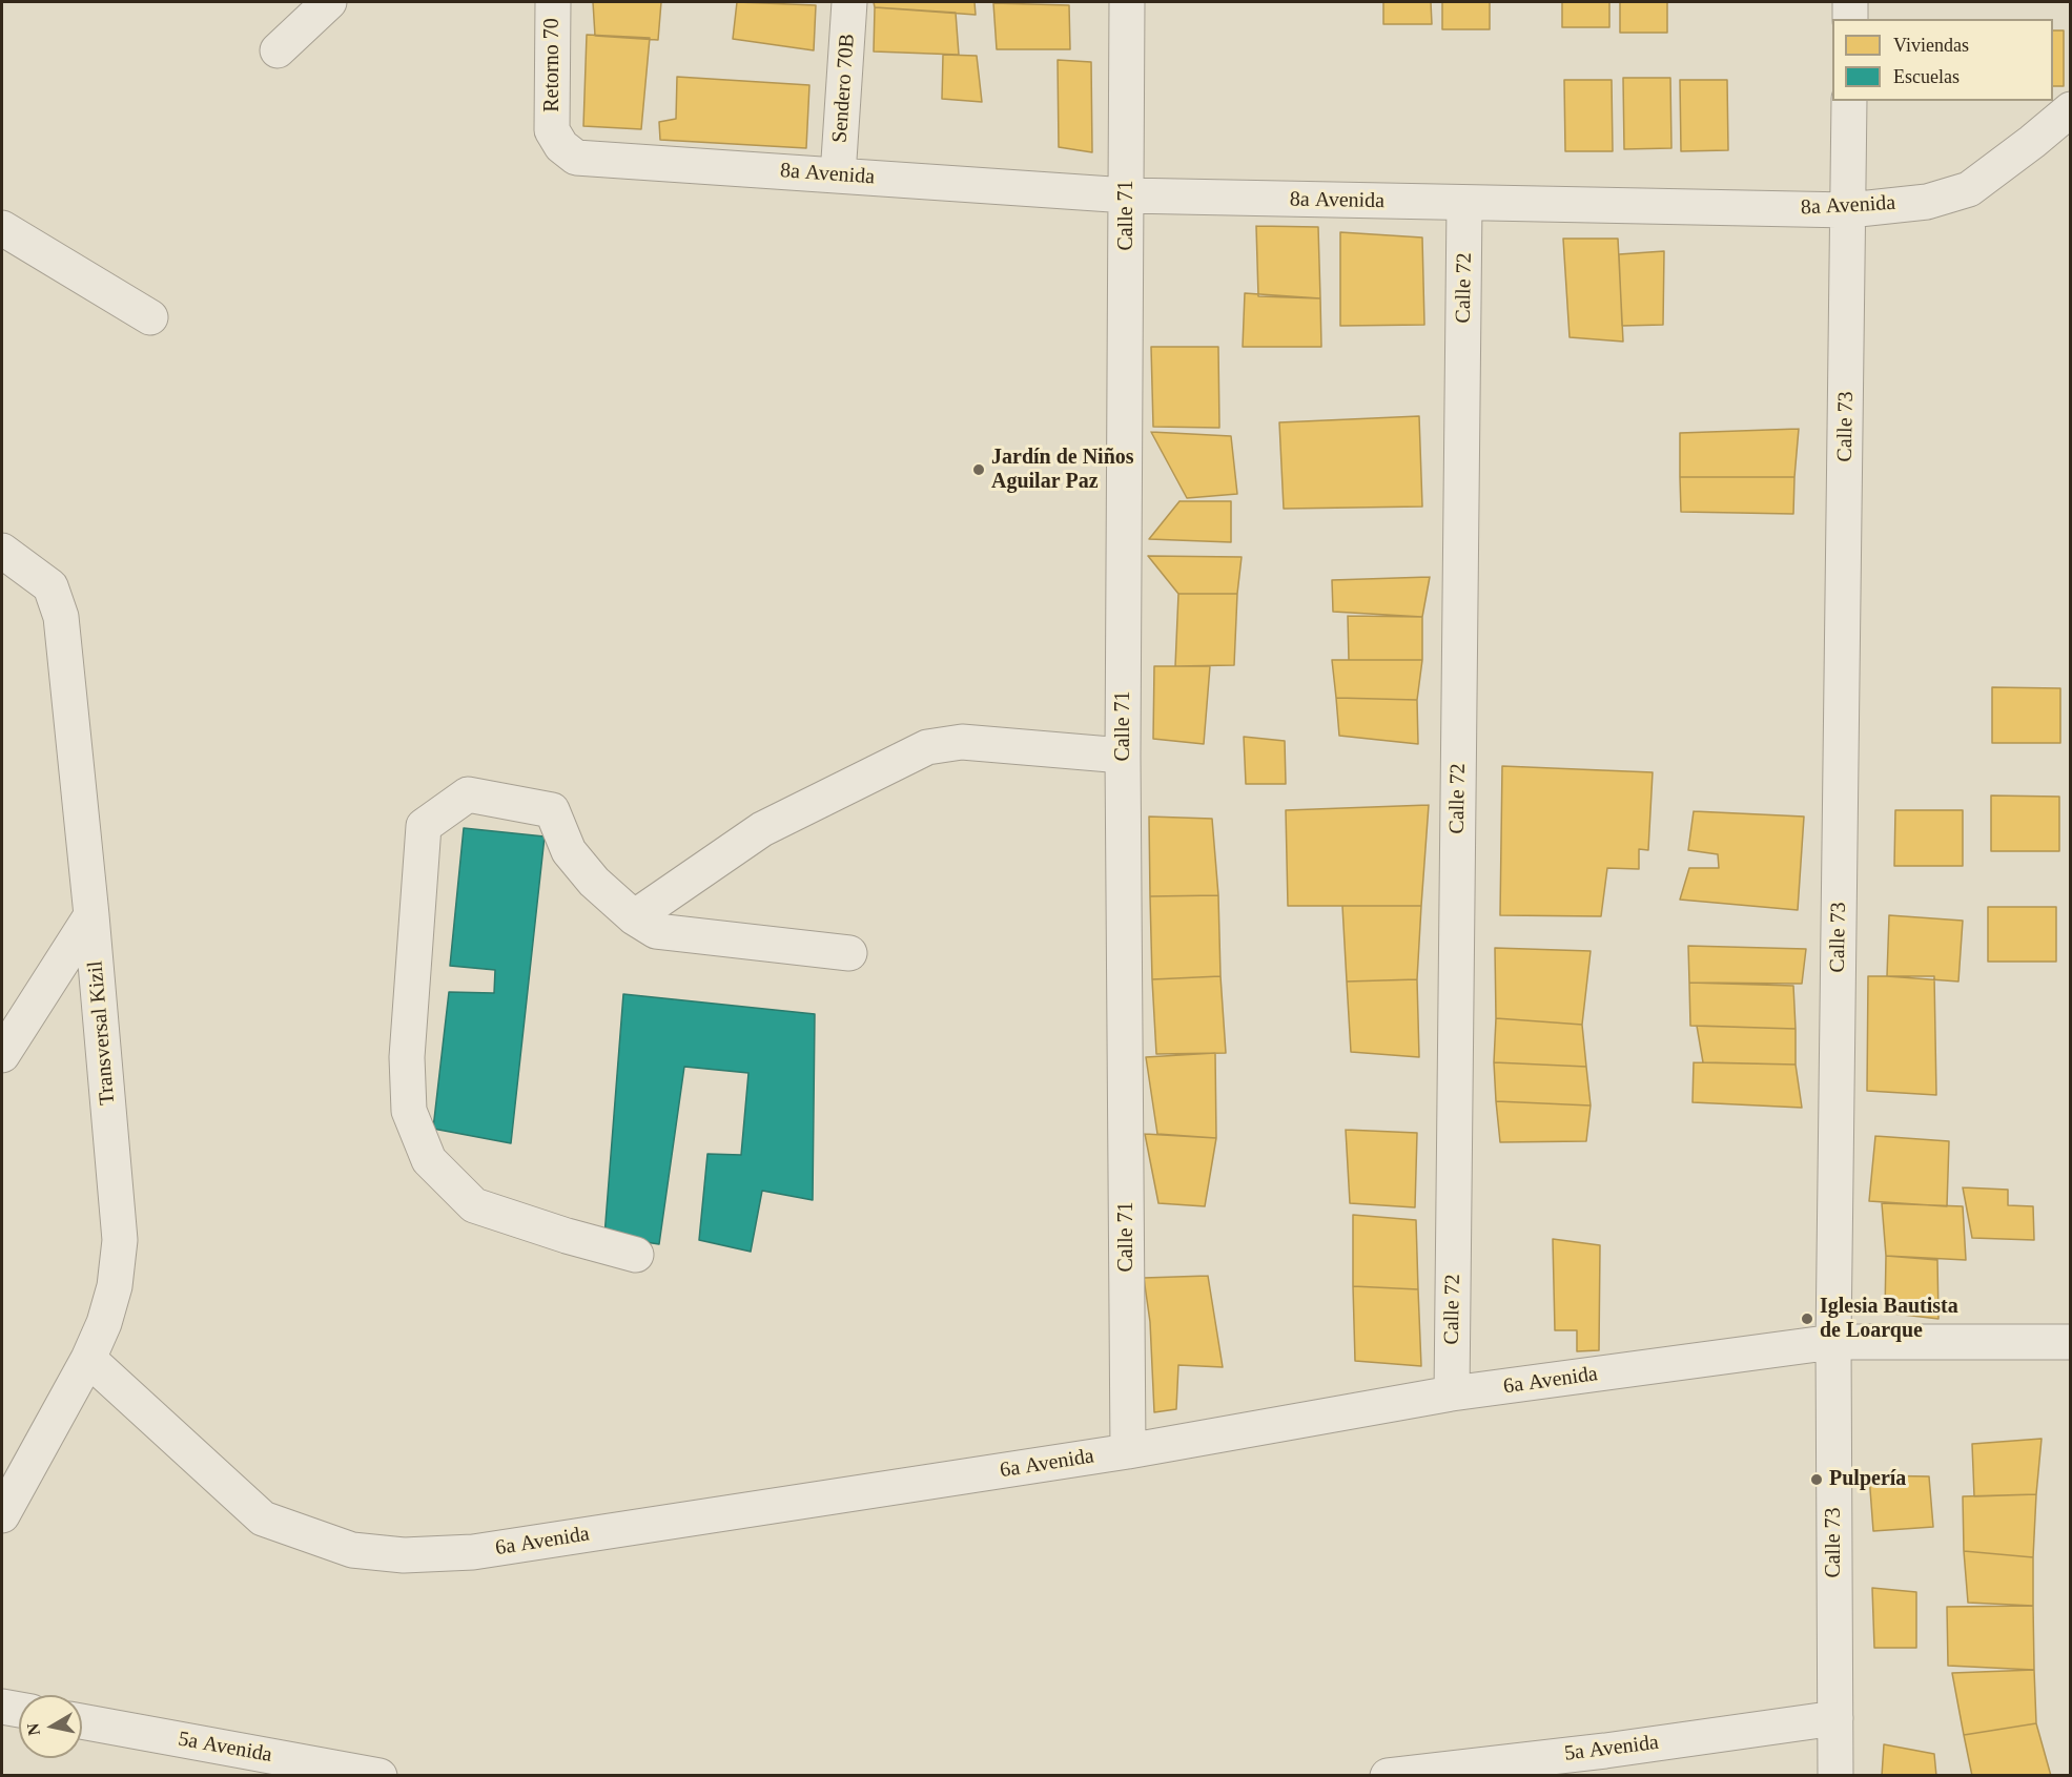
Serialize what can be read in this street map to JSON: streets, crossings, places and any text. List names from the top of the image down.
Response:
{
  "streets": {
    "street": [
      "Retorno 70",
      "Sendero 70B",
      "8a Avenida",
      "Calle 71",
      "Calle 72",
      "Calle 73",
      "Transversal Kizil",
      "6a Avenida",
      "5a Avenida"
    ]
  },
  "crossings": [
    ["Retorno 70", "8a Avenida"],
    ["Sendero 70B", "8a Avenida"],
    ["8a Avenida", "Calle 71"],
    ["8a Avenida", "Calle 72"],
    ["8a Avenida", "Calle 73"],
    ["Calle 71", "6a Avenida"],
    ["Calle 72", "6a Avenida"],
    ["Calle 73", "6a Avenida"],
    ["Calle 73", "5a Avenida"],
    ["Transversal Kizil", "6a Avenida"]
  ],
  "places": ["Jardín de Niños Aguilar Paz", "Iglesia Bautista de Loarque", "Pulpería"],
  "legend": ["Viviendas", "Escuelas"],
  "north": "left"
}
